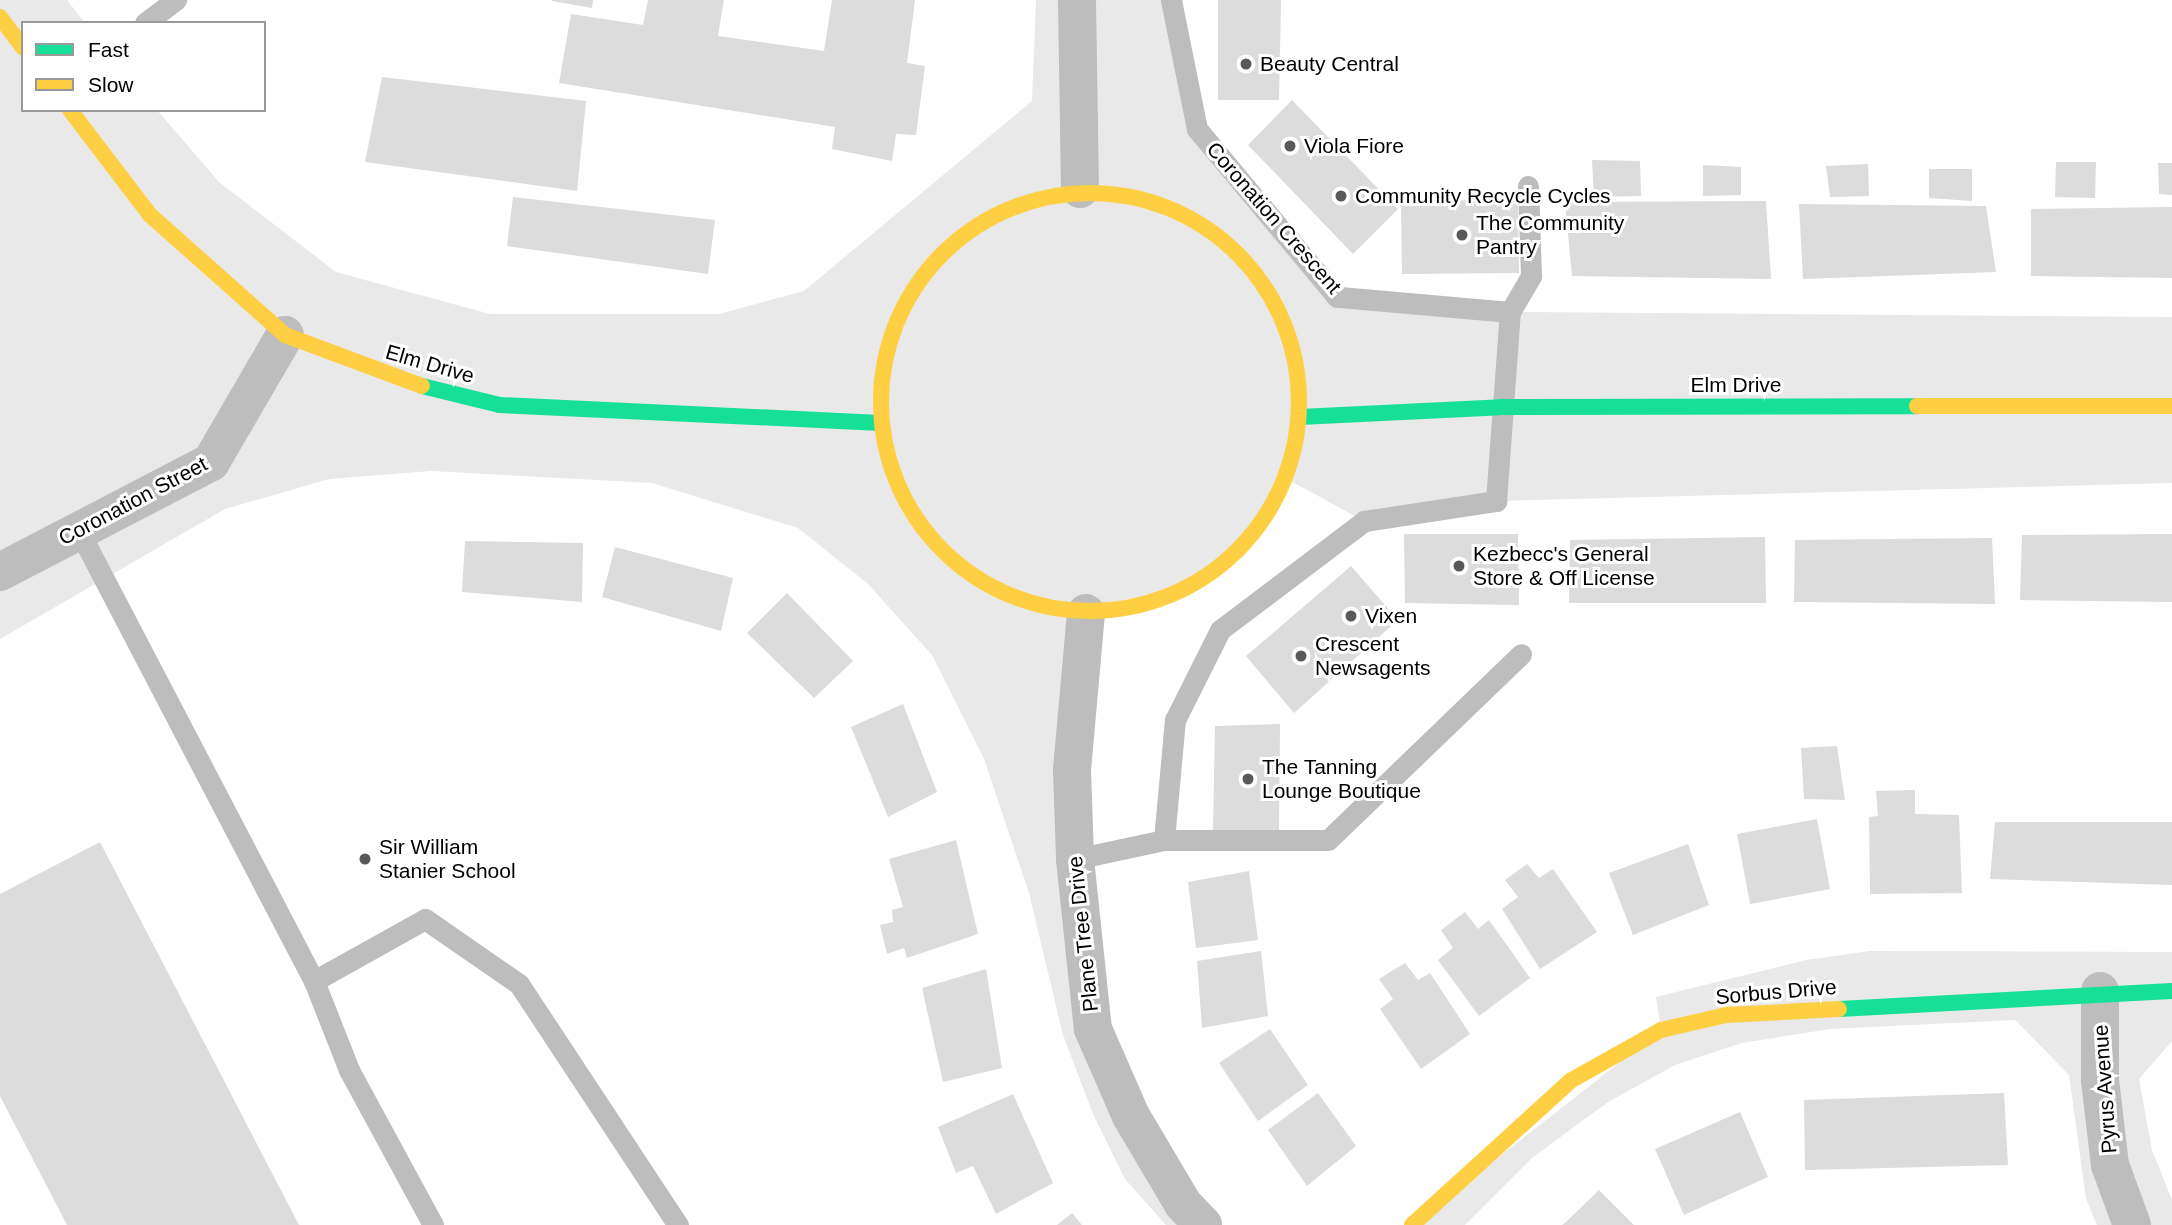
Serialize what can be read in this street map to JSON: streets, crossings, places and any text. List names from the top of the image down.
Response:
{
  "streets": {
    "street": [
      "Elm Drive",
      "Coronation Street",
      "Plane Tree Drive",
      "Sorbus Drive",
      "Pyrus Avenue"
    ],
    "lane": ["Coronation Crescent"]
  },
  "crossings": [
    ["Elm Drive", "Coronation Street"],
    ["Sorbus Drive", "Pyrus Avenue"]
  ],
  "places": [
    "Beauty Central",
    "Viola Fiore",
    "Community Recycle Cycles",
    "The Community Pantry",
    "Kezbecc's General Store & Off License",
    "Vixen",
    "Crescent Newsagents",
    "The Tanning Lounge Boutique",
    "Sir William Stanier School"
  ],
  "legend": ["Fast", "Slow"]
}
